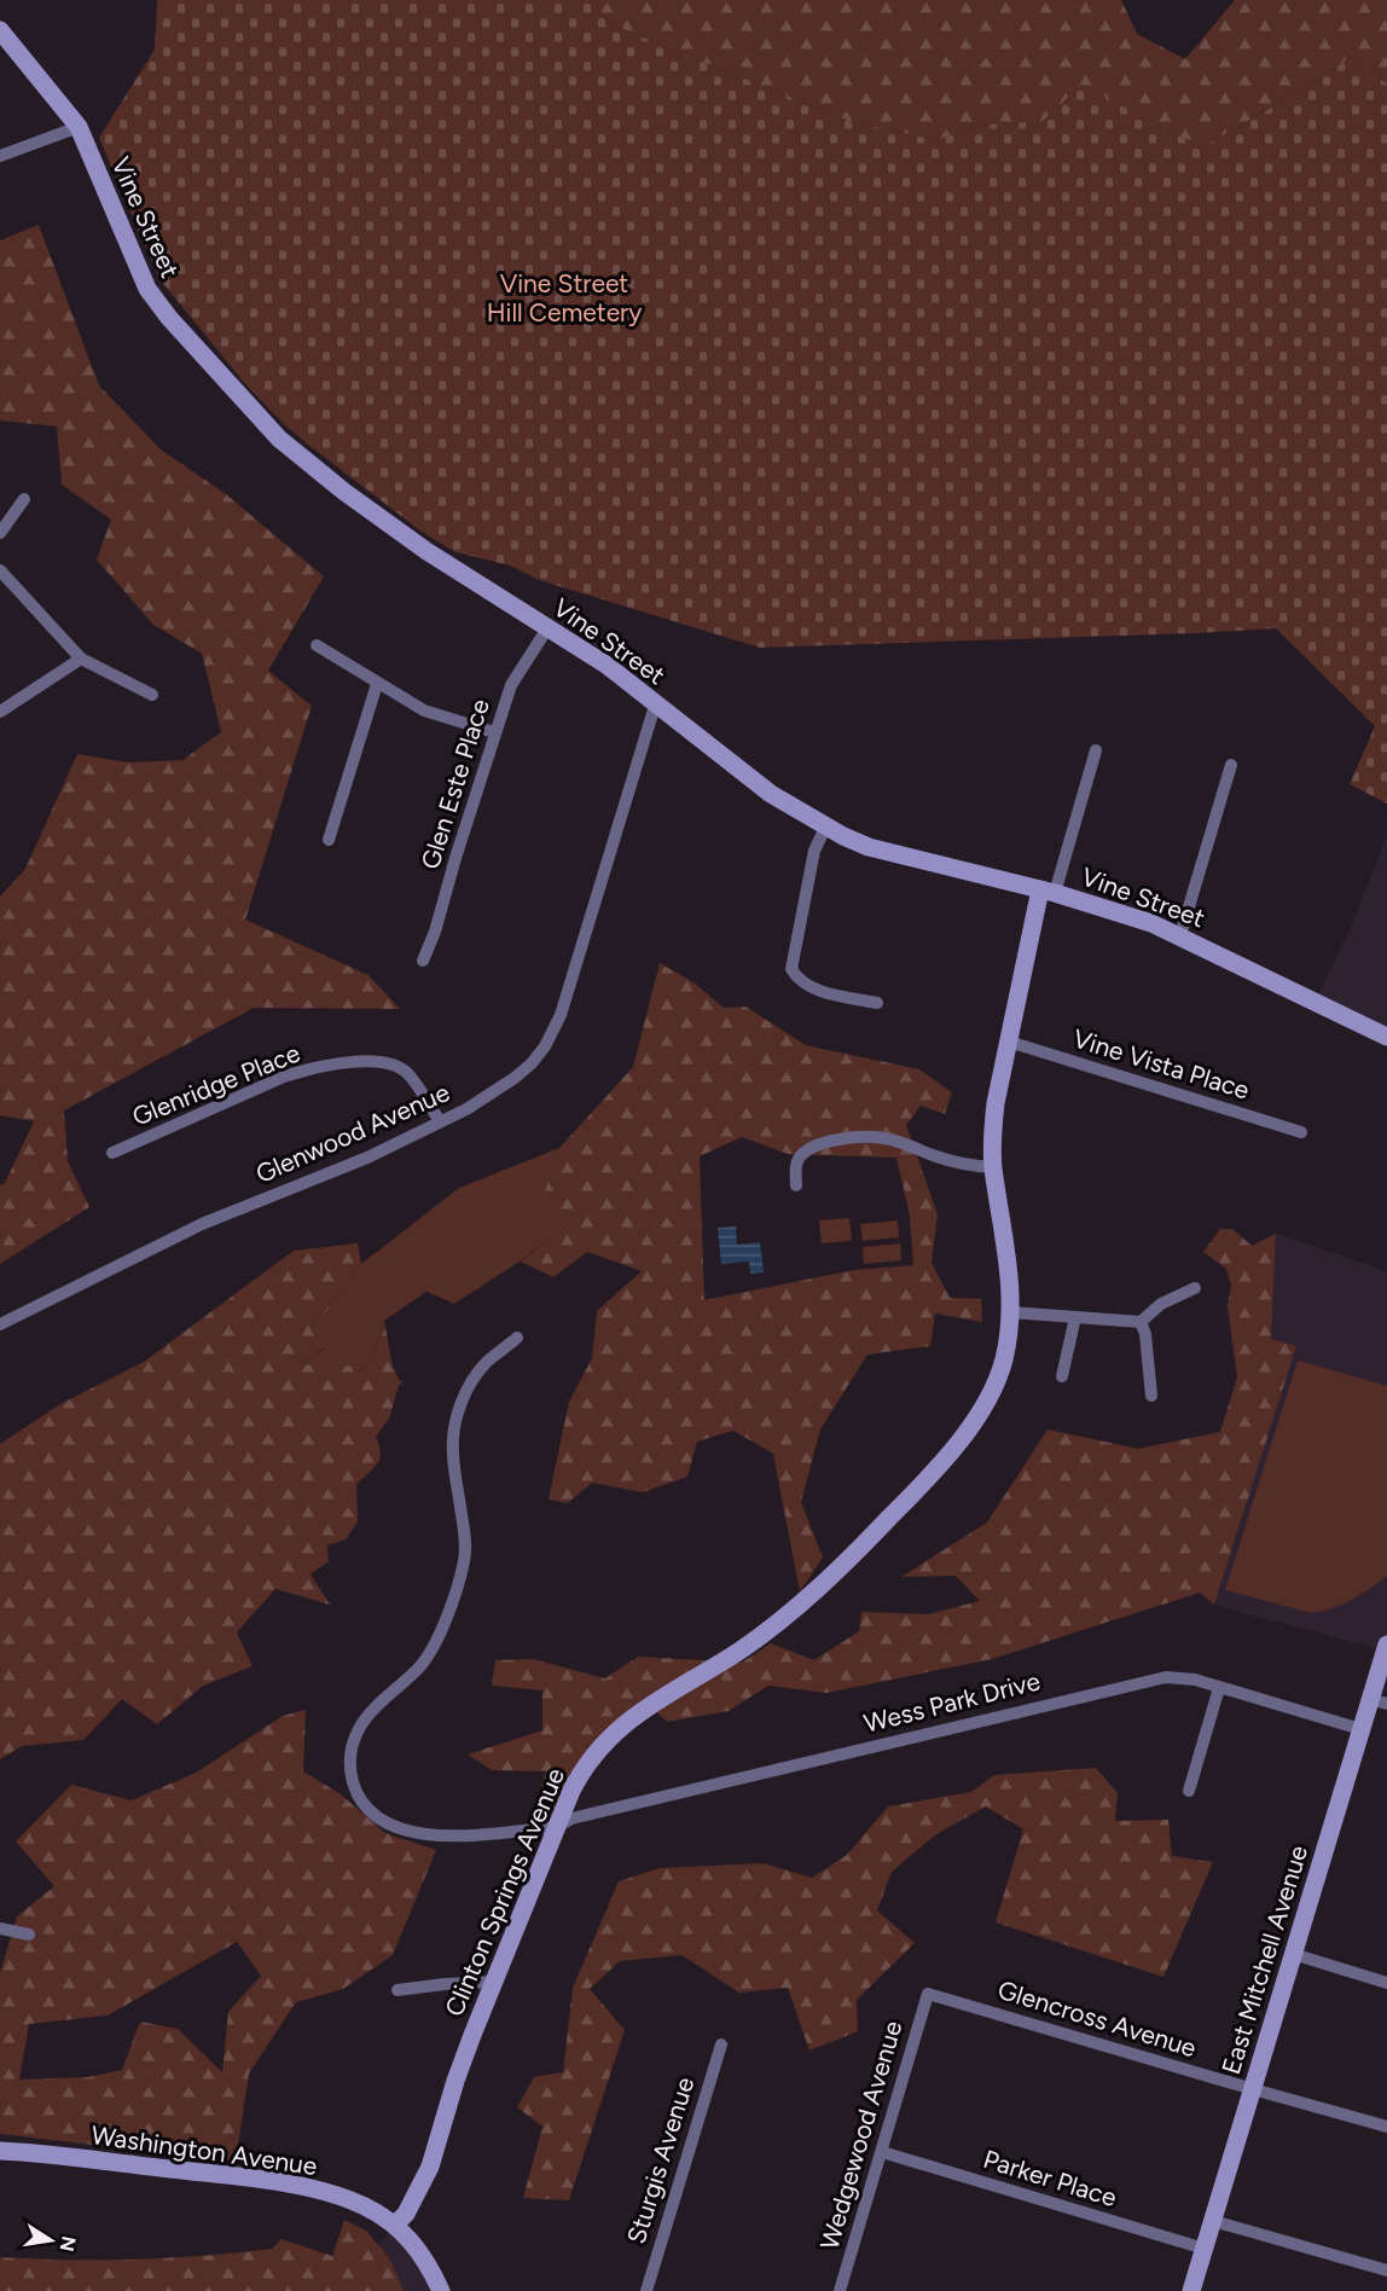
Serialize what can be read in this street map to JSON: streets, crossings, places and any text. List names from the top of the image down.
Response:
{
  "streets": {
    "street": [
      "Vine Street",
      "Glen Este Place",
      "Vine Vista Place",
      "Glenridge Place",
      "Glenwood Avenue",
      "Wess Park Drive",
      "Clinton Springs Avenue",
      "East Mitchell Avenue",
      "Glencross Avenue",
      "Wedgewood Avenue",
      "Washington Avenue",
      "Sturgis Avenue",
      "Parker Place"
    ]
  },
  "crossings": [
    ["Vine Street", "Glen Este Place"],
    ["Vine Street", "Glenwood Avenue"],
    ["Vine Street", "Clinton Springs Avenue"],
    ["Vine Vista Place", "Clinton Springs Avenue"],
    ["Glenridge Place", "Glenwood Avenue"],
    ["Wess Park Drive", "Clinton Springs Avenue"],
    ["Wess Park Drive", "East Mitchell Avenue"],
    ["Clinton Springs Avenue", "Washington Avenue"],
    ["East Mitchell Avenue", "Glencross Avenue"],
    ["East Mitchell Avenue", "Parker Place"],
    ["Glencross Avenue", "Wedgewood Avenue"],
    ["Wedgewood Avenue", "Parker Place"]
  ],
  "parks": ["Vine Street Hill Cemetery"],
  "north": "right"
}
